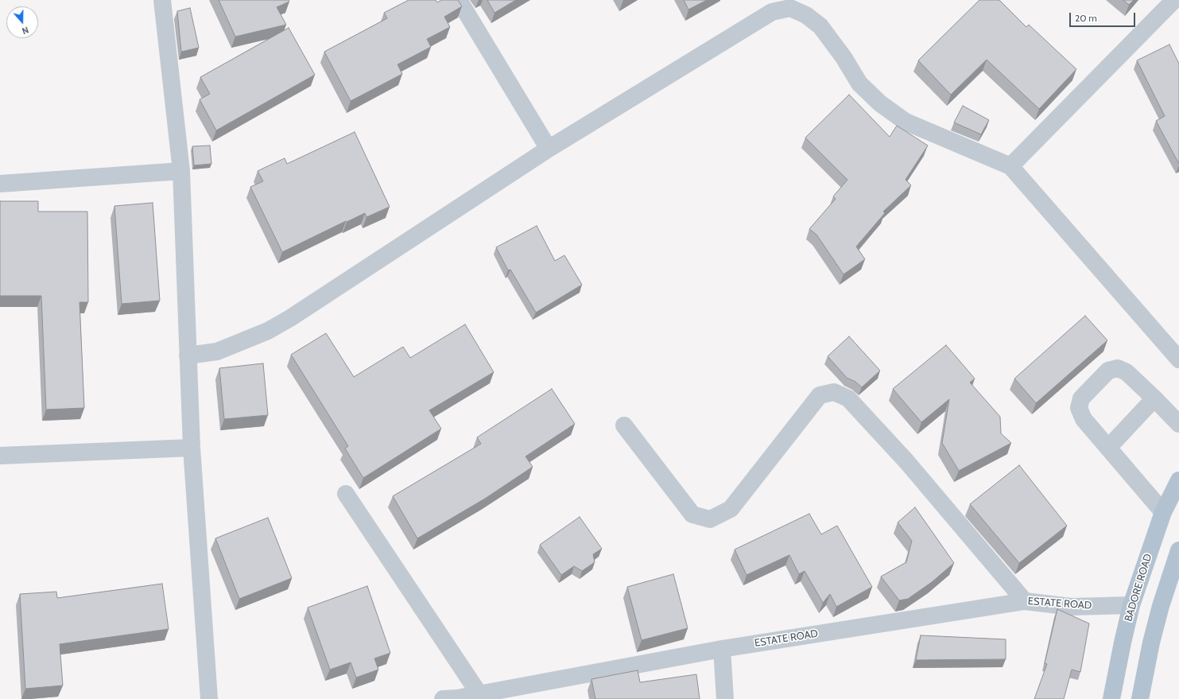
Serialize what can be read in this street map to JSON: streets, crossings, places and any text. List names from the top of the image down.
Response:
{
  "streets": {
    "main road": ["BADORE ROAD"],
    "street": ["ESTATE ROAD"]
  },
  "crossings": [
    ["BADORE ROAD", "ESTATE ROAD"]
  ],
  "scale_bar": "20 m",
  "north": "bottom"
}
